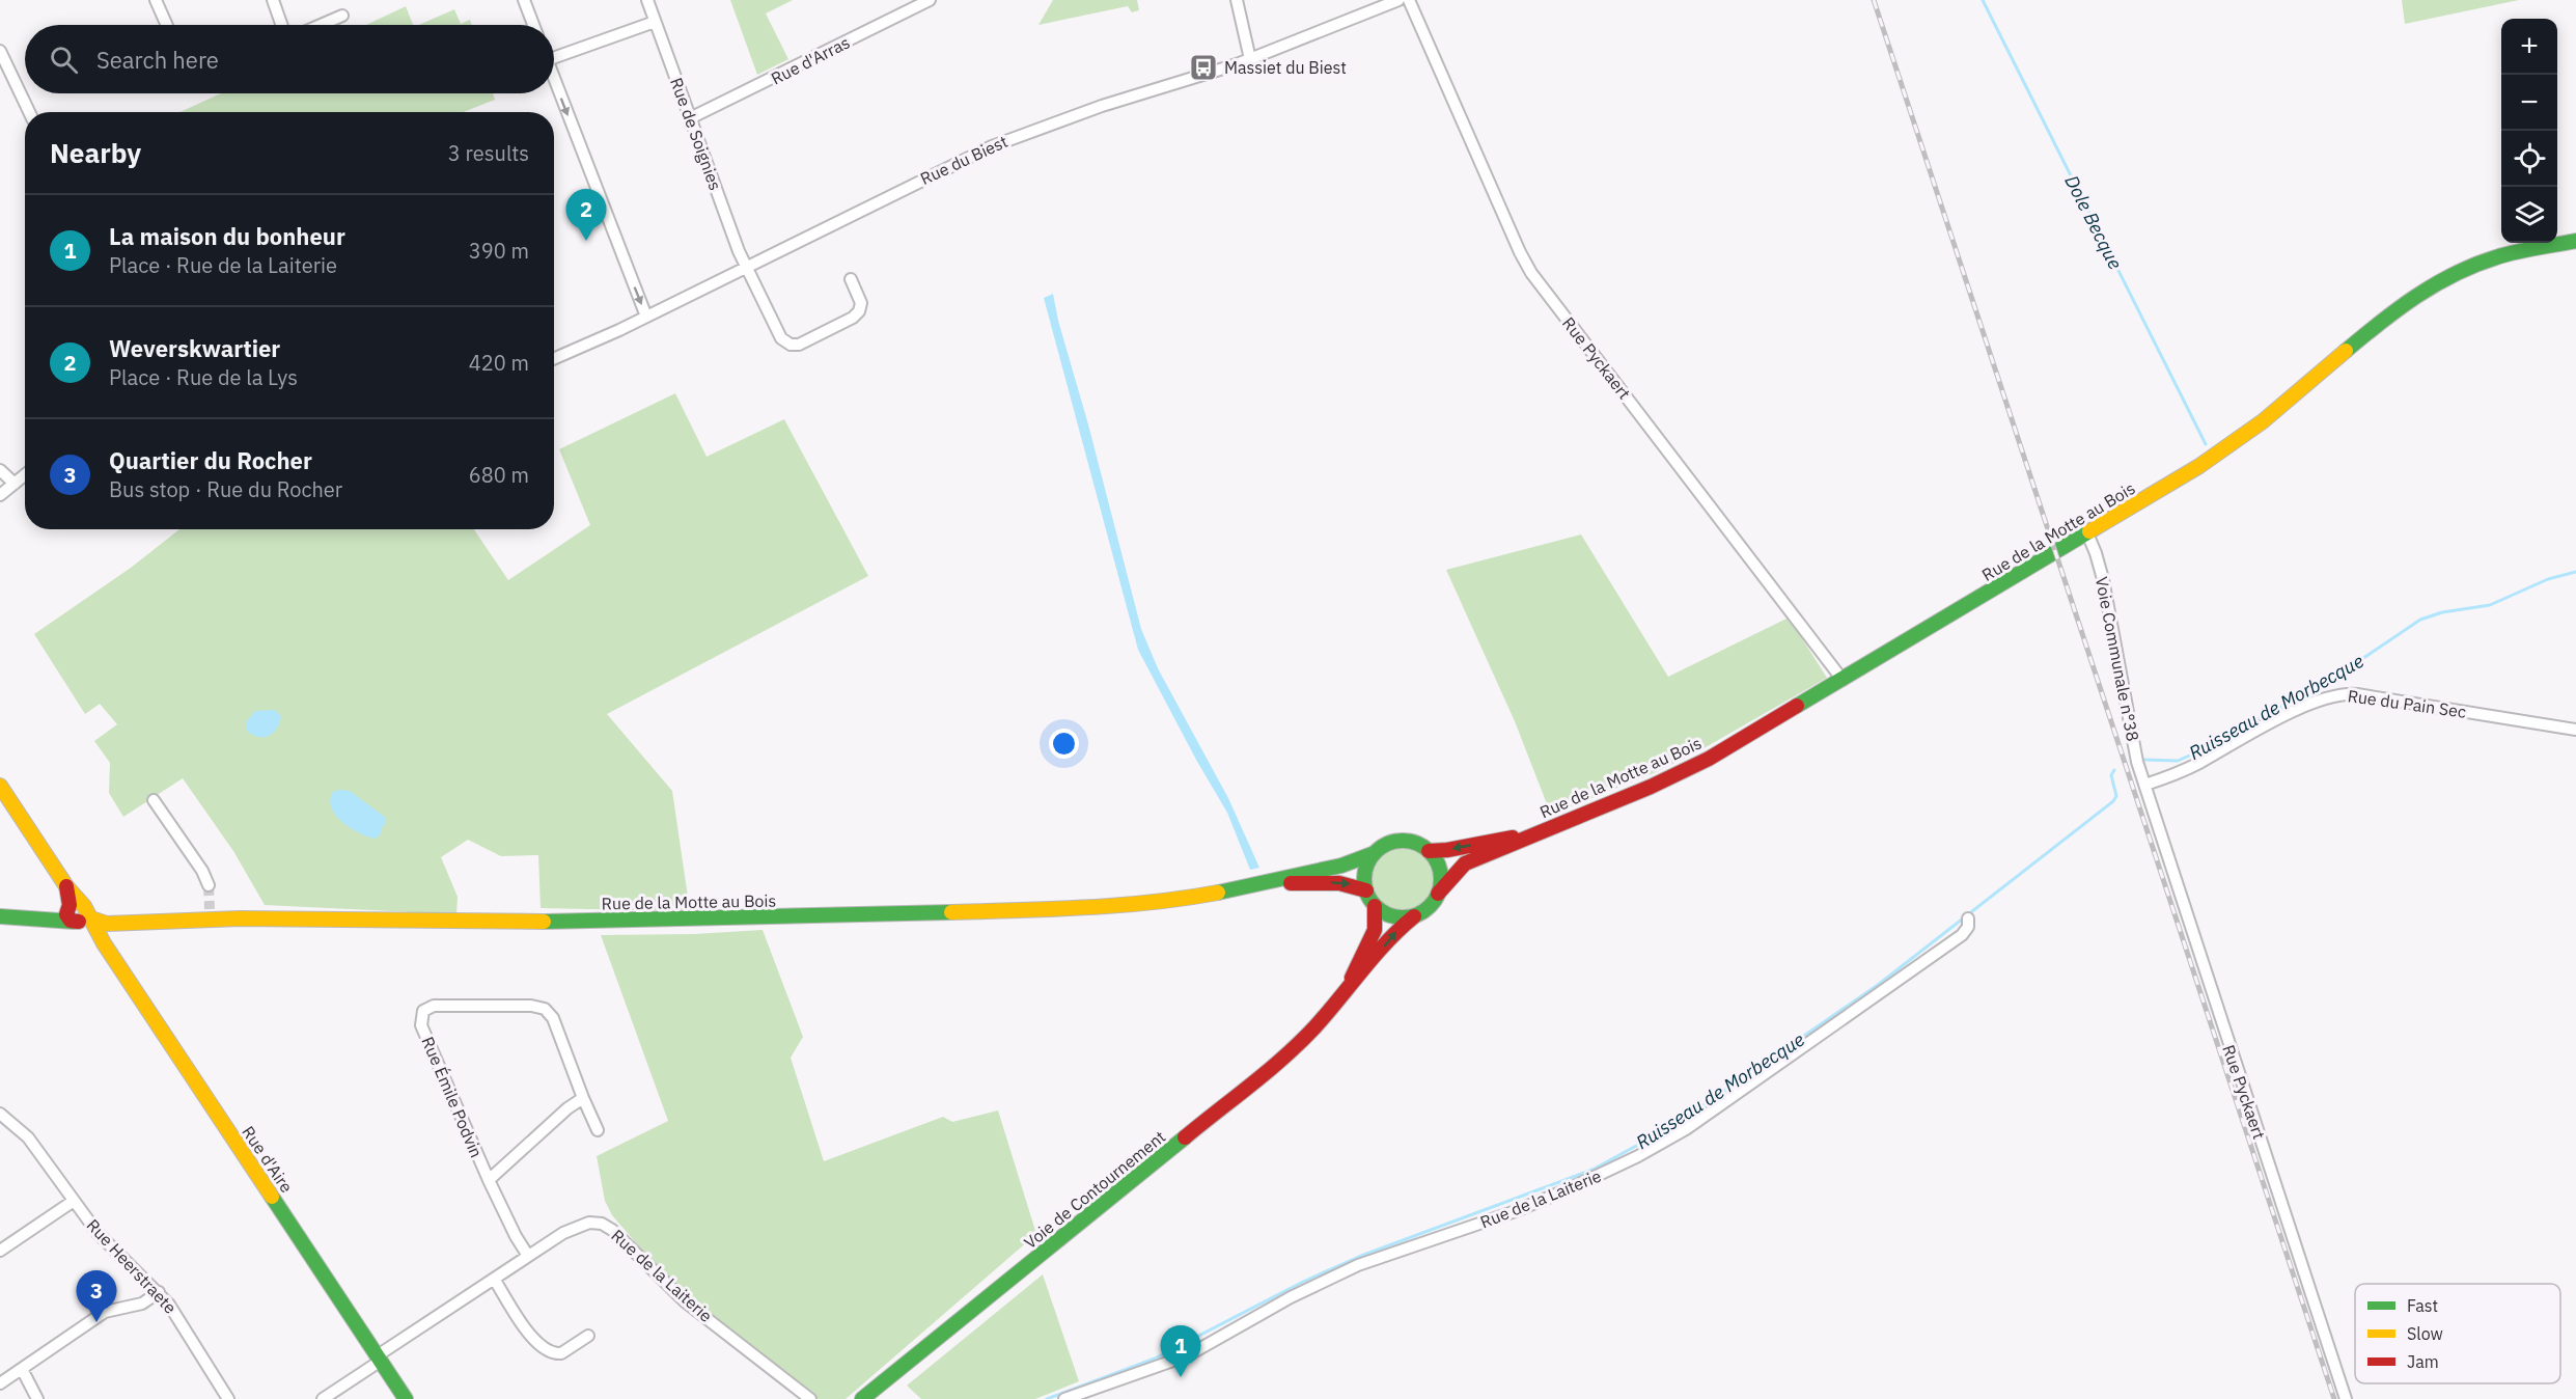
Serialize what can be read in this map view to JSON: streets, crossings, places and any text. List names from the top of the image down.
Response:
{
  "streets": {
    "main road": ["Rue de la Motte au Bois", "Rue d'Aire", "Voie de Contournement"],
    "street": [
      "Rue d'Arras",
      "Rue de Soignies",
      "Rue du Biest",
      "Rue Pyckaert",
      "Voie Communale n°38",
      "Rue du Pain Sec",
      "Rue Émile Podvin",
      "Rue de la Laiterie",
      "Rue Heerstraete"
    ]
  },
  "crossings": [
    ["Rue d'Arras", "Rue de Soignies"],
    ["Rue de Soignies", "Rue du Biest"],
    ["Rue Pyckaert", "Rue de la Motte au Bois"],
    ["Rue Pyckaert", "Voie Communale n°38"],
    ["Rue Pyckaert", "Rue du Pain Sec"],
    ["Rue de la Motte au Bois", "Voie Communale n°38"],
    ["Rue de la Motte au Bois", "Rue d'Aire"],
    ["Voie Communale n°38", "Rue du Pain Sec"],
    ["Rue Émile Podvin", "Rue de la Laiterie"],
    ["Rue d'Aire", "Rue de la Laiterie"]
  ],
  "water": ["Dole Becque", "Ruisseau de Morbecque"],
  "places": {
    "bus stop": ["Massiet du Biest"]
  },
  "legend": ["Fast", "Slow", "Jam"],
  "page": {
    "map_buttons": ["+", "−"],
    "search": "Search here",
    "heading": ["Nearby", "3 results"],
    "pins": ["2", "3", "1"],
    "list": [
      {
        "mark": "1",
        "name": "La maison du bonheur",
        "note": "Place · Rue de la Laiterie",
        "value": "390 m"
      },
      {
        "mark": "2",
        "name": "Weverskwartier",
        "note": "Place · Rue de la Lys",
        "value": "420 m"
      },
      {
        "mark": "3",
        "name": "Quartier du Rocher",
        "note": "Bus stop · Rue du Rocher",
        "value": "680 m"
      }
    ]
  }
}
